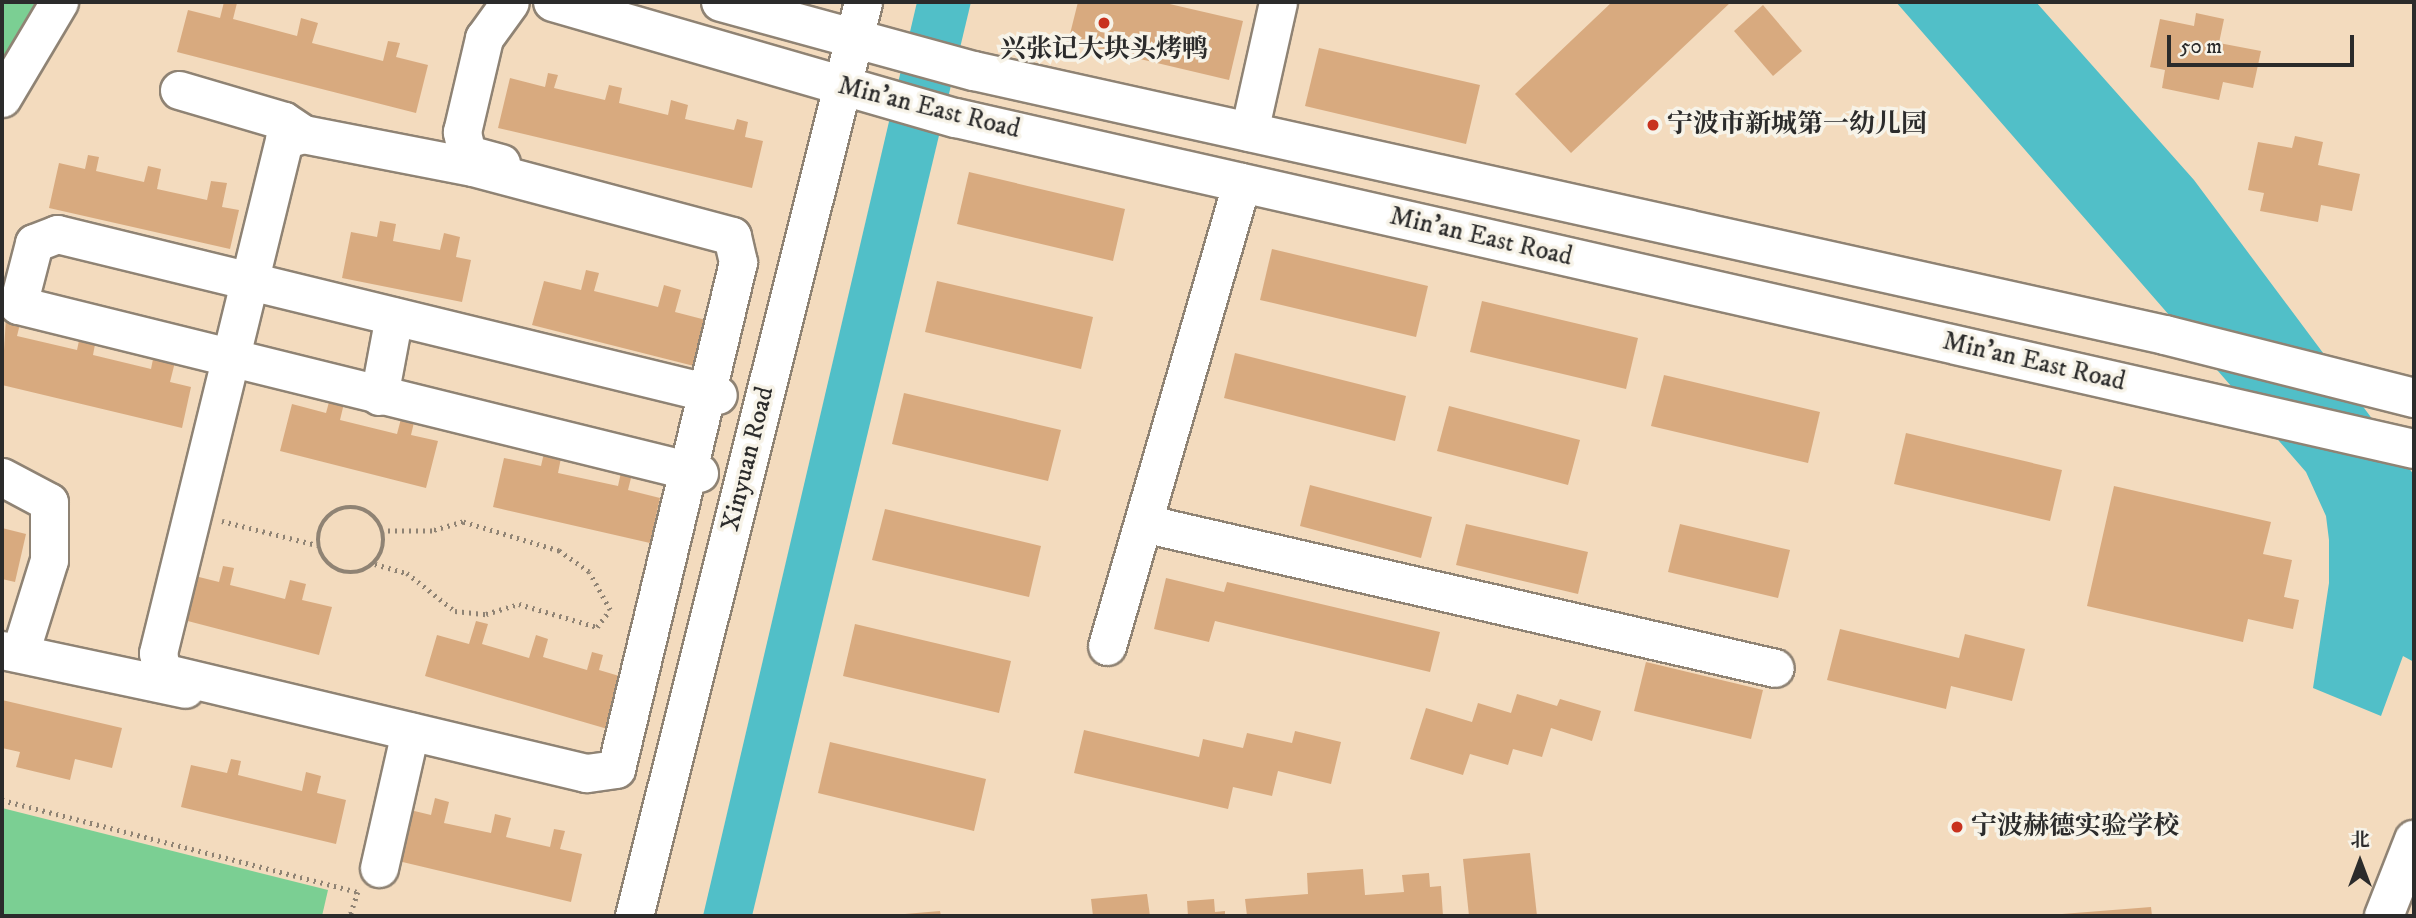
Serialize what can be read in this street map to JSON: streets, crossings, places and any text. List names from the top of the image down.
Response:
{
  "streets": {
    "main road": ["Min'an East Road"],
    "street": ["Xinyuan Road"]
  },
  "crossings": [
    ["Min'an East Road", "Xinyuan Road"]
  ],
  "places": ["兴张记大块头烤鸭", "宁波市新城第一幼儿园", "宁波赫德实验学校"],
  "scale_bar": "50 m",
  "north": "top"
}
